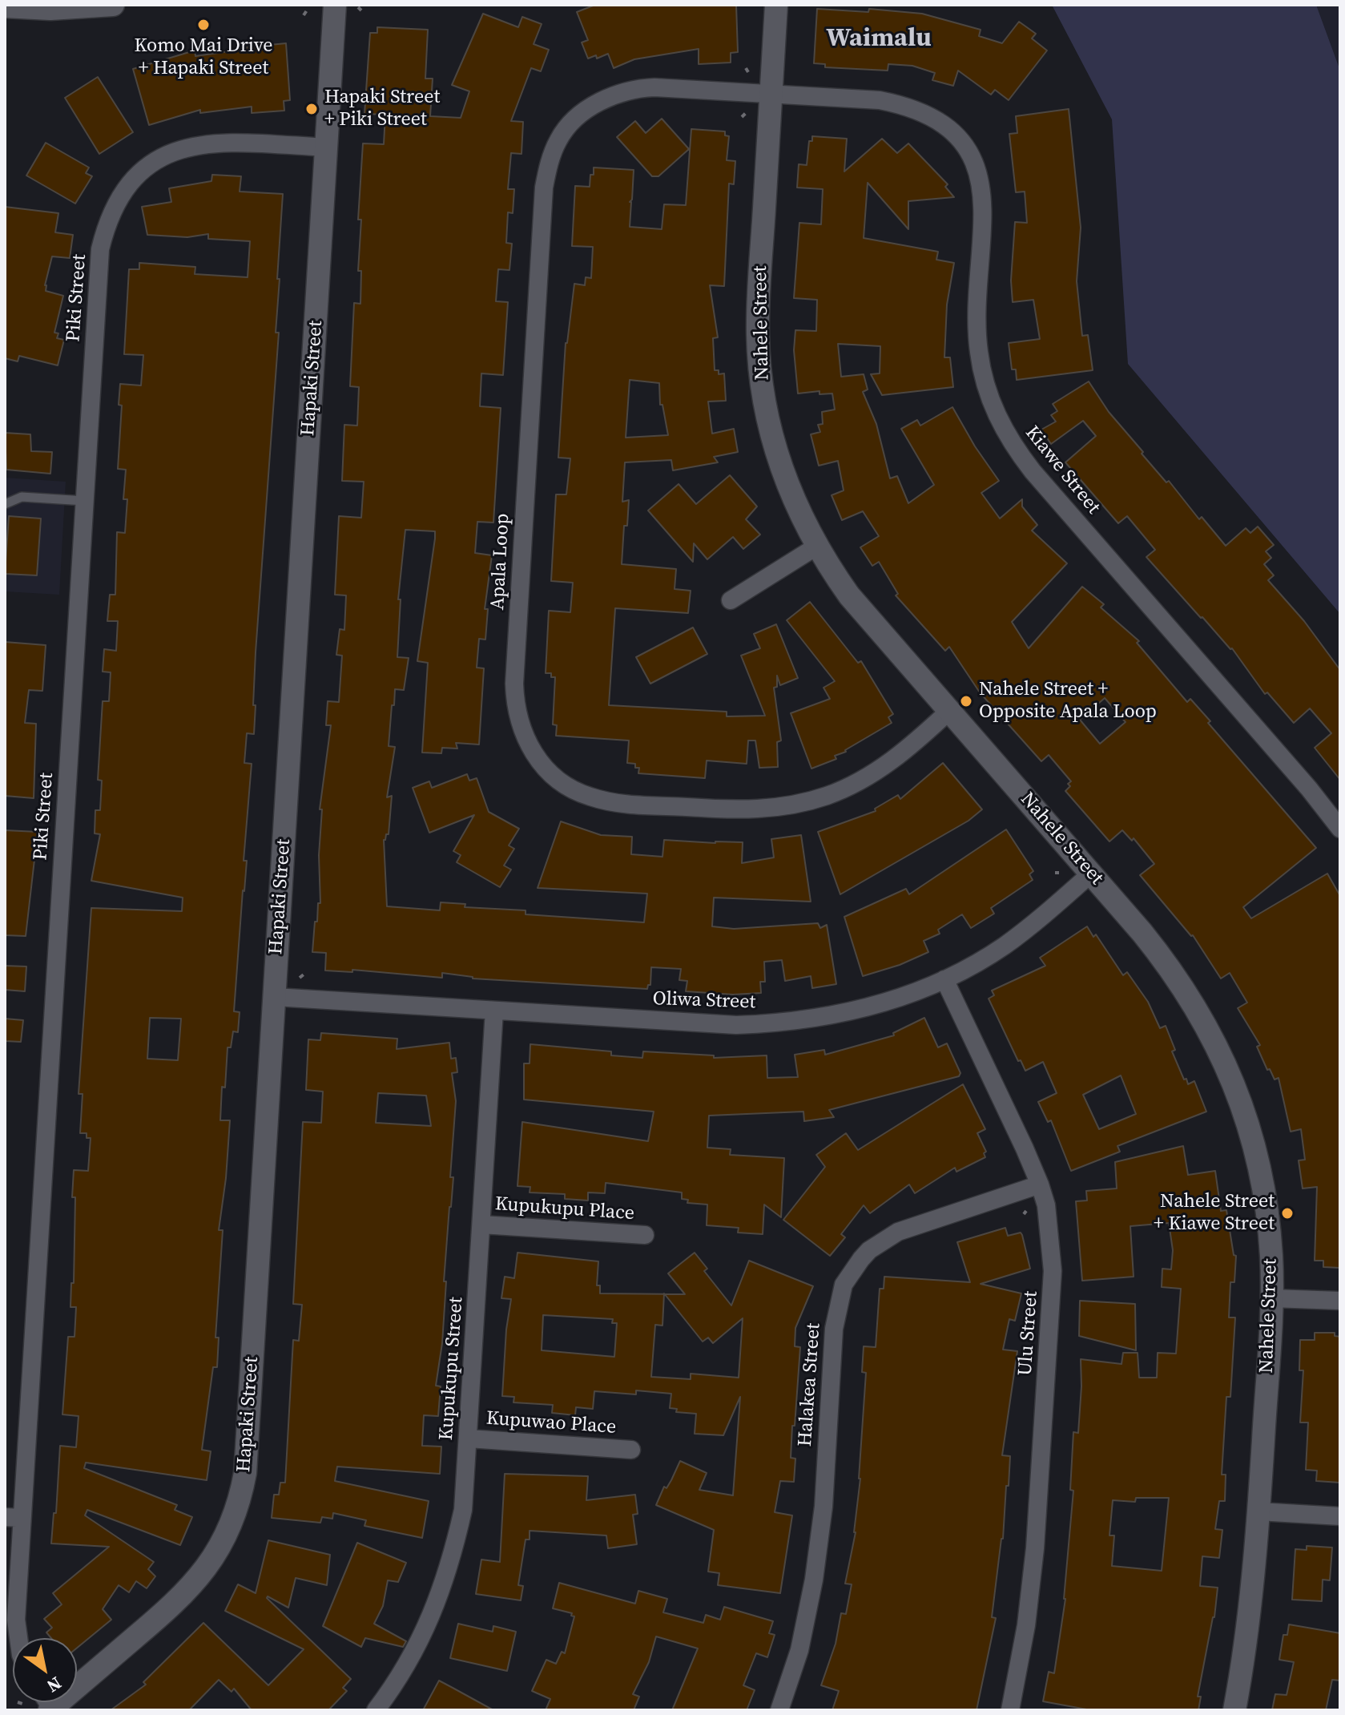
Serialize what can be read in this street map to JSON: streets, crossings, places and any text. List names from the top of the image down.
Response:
{
  "streets": {
    "street": [
      "Piki Street",
      "Nahele Street",
      "Hapaki Street",
      "Kiawe Street",
      "Apala Loop",
      "Oliwa Street",
      "Kupukupu Place",
      "Ulu Street",
      "Kupukupu Street",
      "Halakea Street",
      "Kupuwao Place"
    ]
  },
  "crossings": [
    ["Piki Street", "Hapaki Street"],
    ["Nahele Street", "Kiawe Street"],
    ["Nahele Street", "Apala Loop"],
    ["Nahele Street", "Oliwa Street"],
    ["Hapaki Street", "Oliwa Street"],
    ["Kiawe Street", "Apala Loop"],
    ["Oliwa Street", "Ulu Street"],
    ["Oliwa Street", "Kupukupu Street"],
    ["Kupukupu Place", "Kupukupu Street"],
    ["Ulu Street", "Halakea Street"],
    ["Kupukupu Street", "Kupuwao Place"]
  ],
  "districts": ["Waimalu"],
  "places": [
    "Komo Mai Drive + Hapaki Street",
    "Hapaki Street + Piki Street",
    "Nahele Street + Opposite Apala Loop",
    "Nahele Street + Kiawe Street"
  ],
  "north": "bottom right"
}
